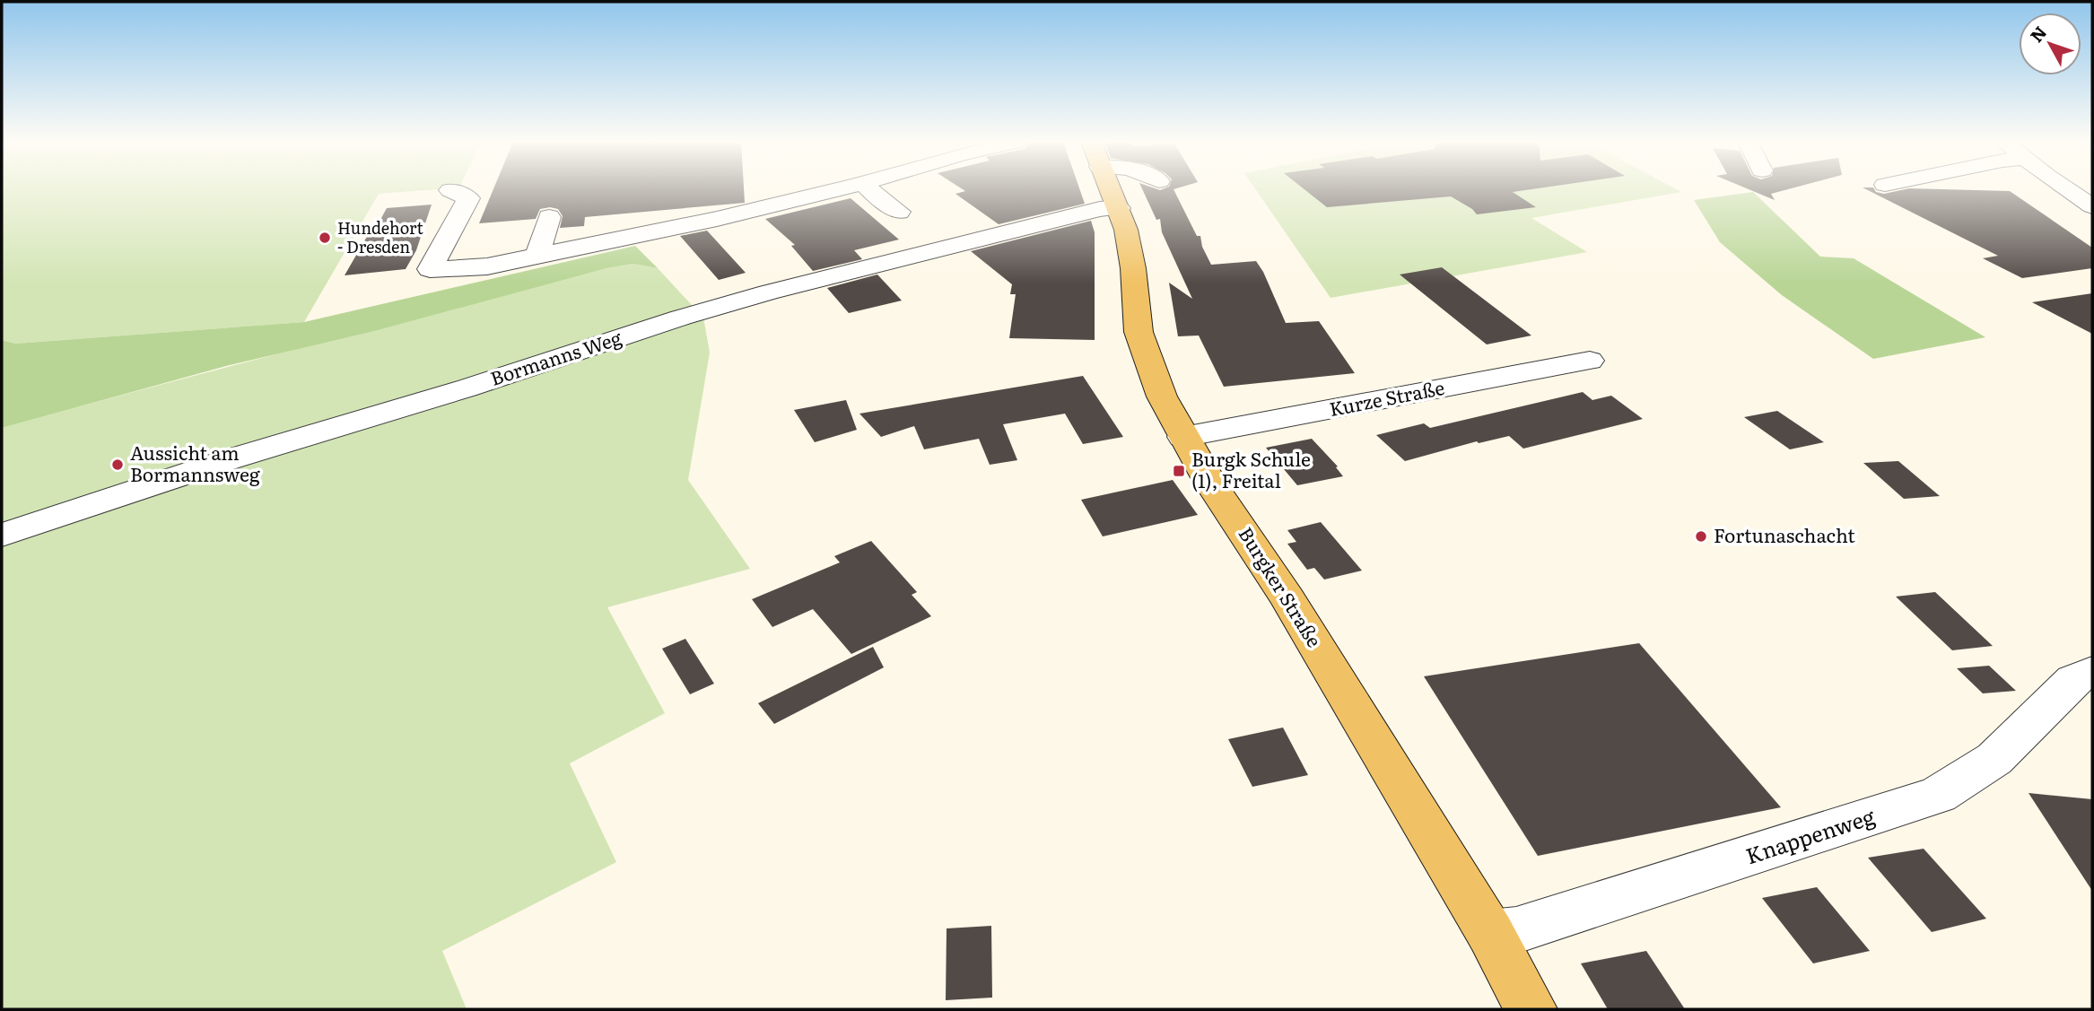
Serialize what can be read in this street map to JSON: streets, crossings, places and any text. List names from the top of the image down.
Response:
{
  "streets": {
    "main road": ["Burgker Straße"],
    "street": ["Bormanns Weg", "Kurze Straße", "Knappenweg"]
  },
  "crossings": [
    ["Bormanns Weg", "Burgker Straße"],
    ["Kurze Straße", "Burgker Straße"],
    ["Burgker Straße", "Knappenweg"]
  ],
  "places": {
    "other": ["Hundehort - Dresden", "Aussicht am Bormannsweg", "Fortunaschacht"],
    "transit": ["Burgk Schule (1), Freital"]
  },
  "north": "top left"
}
